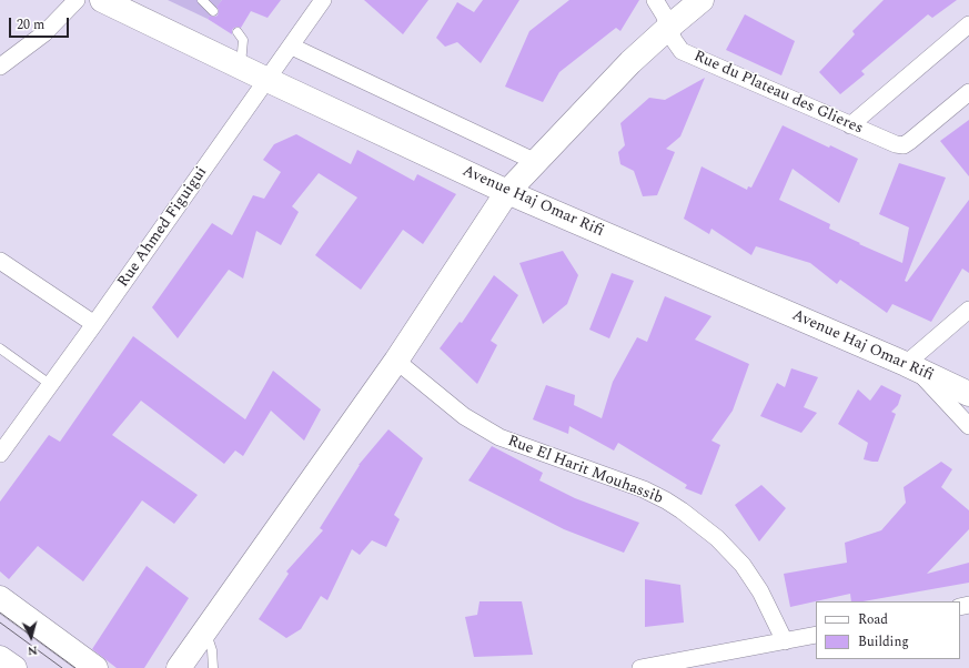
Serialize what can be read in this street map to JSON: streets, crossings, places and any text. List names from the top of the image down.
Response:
{
  "streets": {
    "street": [
      "Rue du Plateau des Glieres",
      "Avenue Haj Omar Rifi",
      "Rue Ahmed Figuigui",
      "Rue El Harit Mouhassib"
    ]
  },
  "crossings": [
    ["Avenue Haj Omar Rifi", "Rue Ahmed Figuigui"]
  ],
  "legend": ["Road", "Building"],
  "scale_bar": "20 m",
  "north": "bottom"
}
